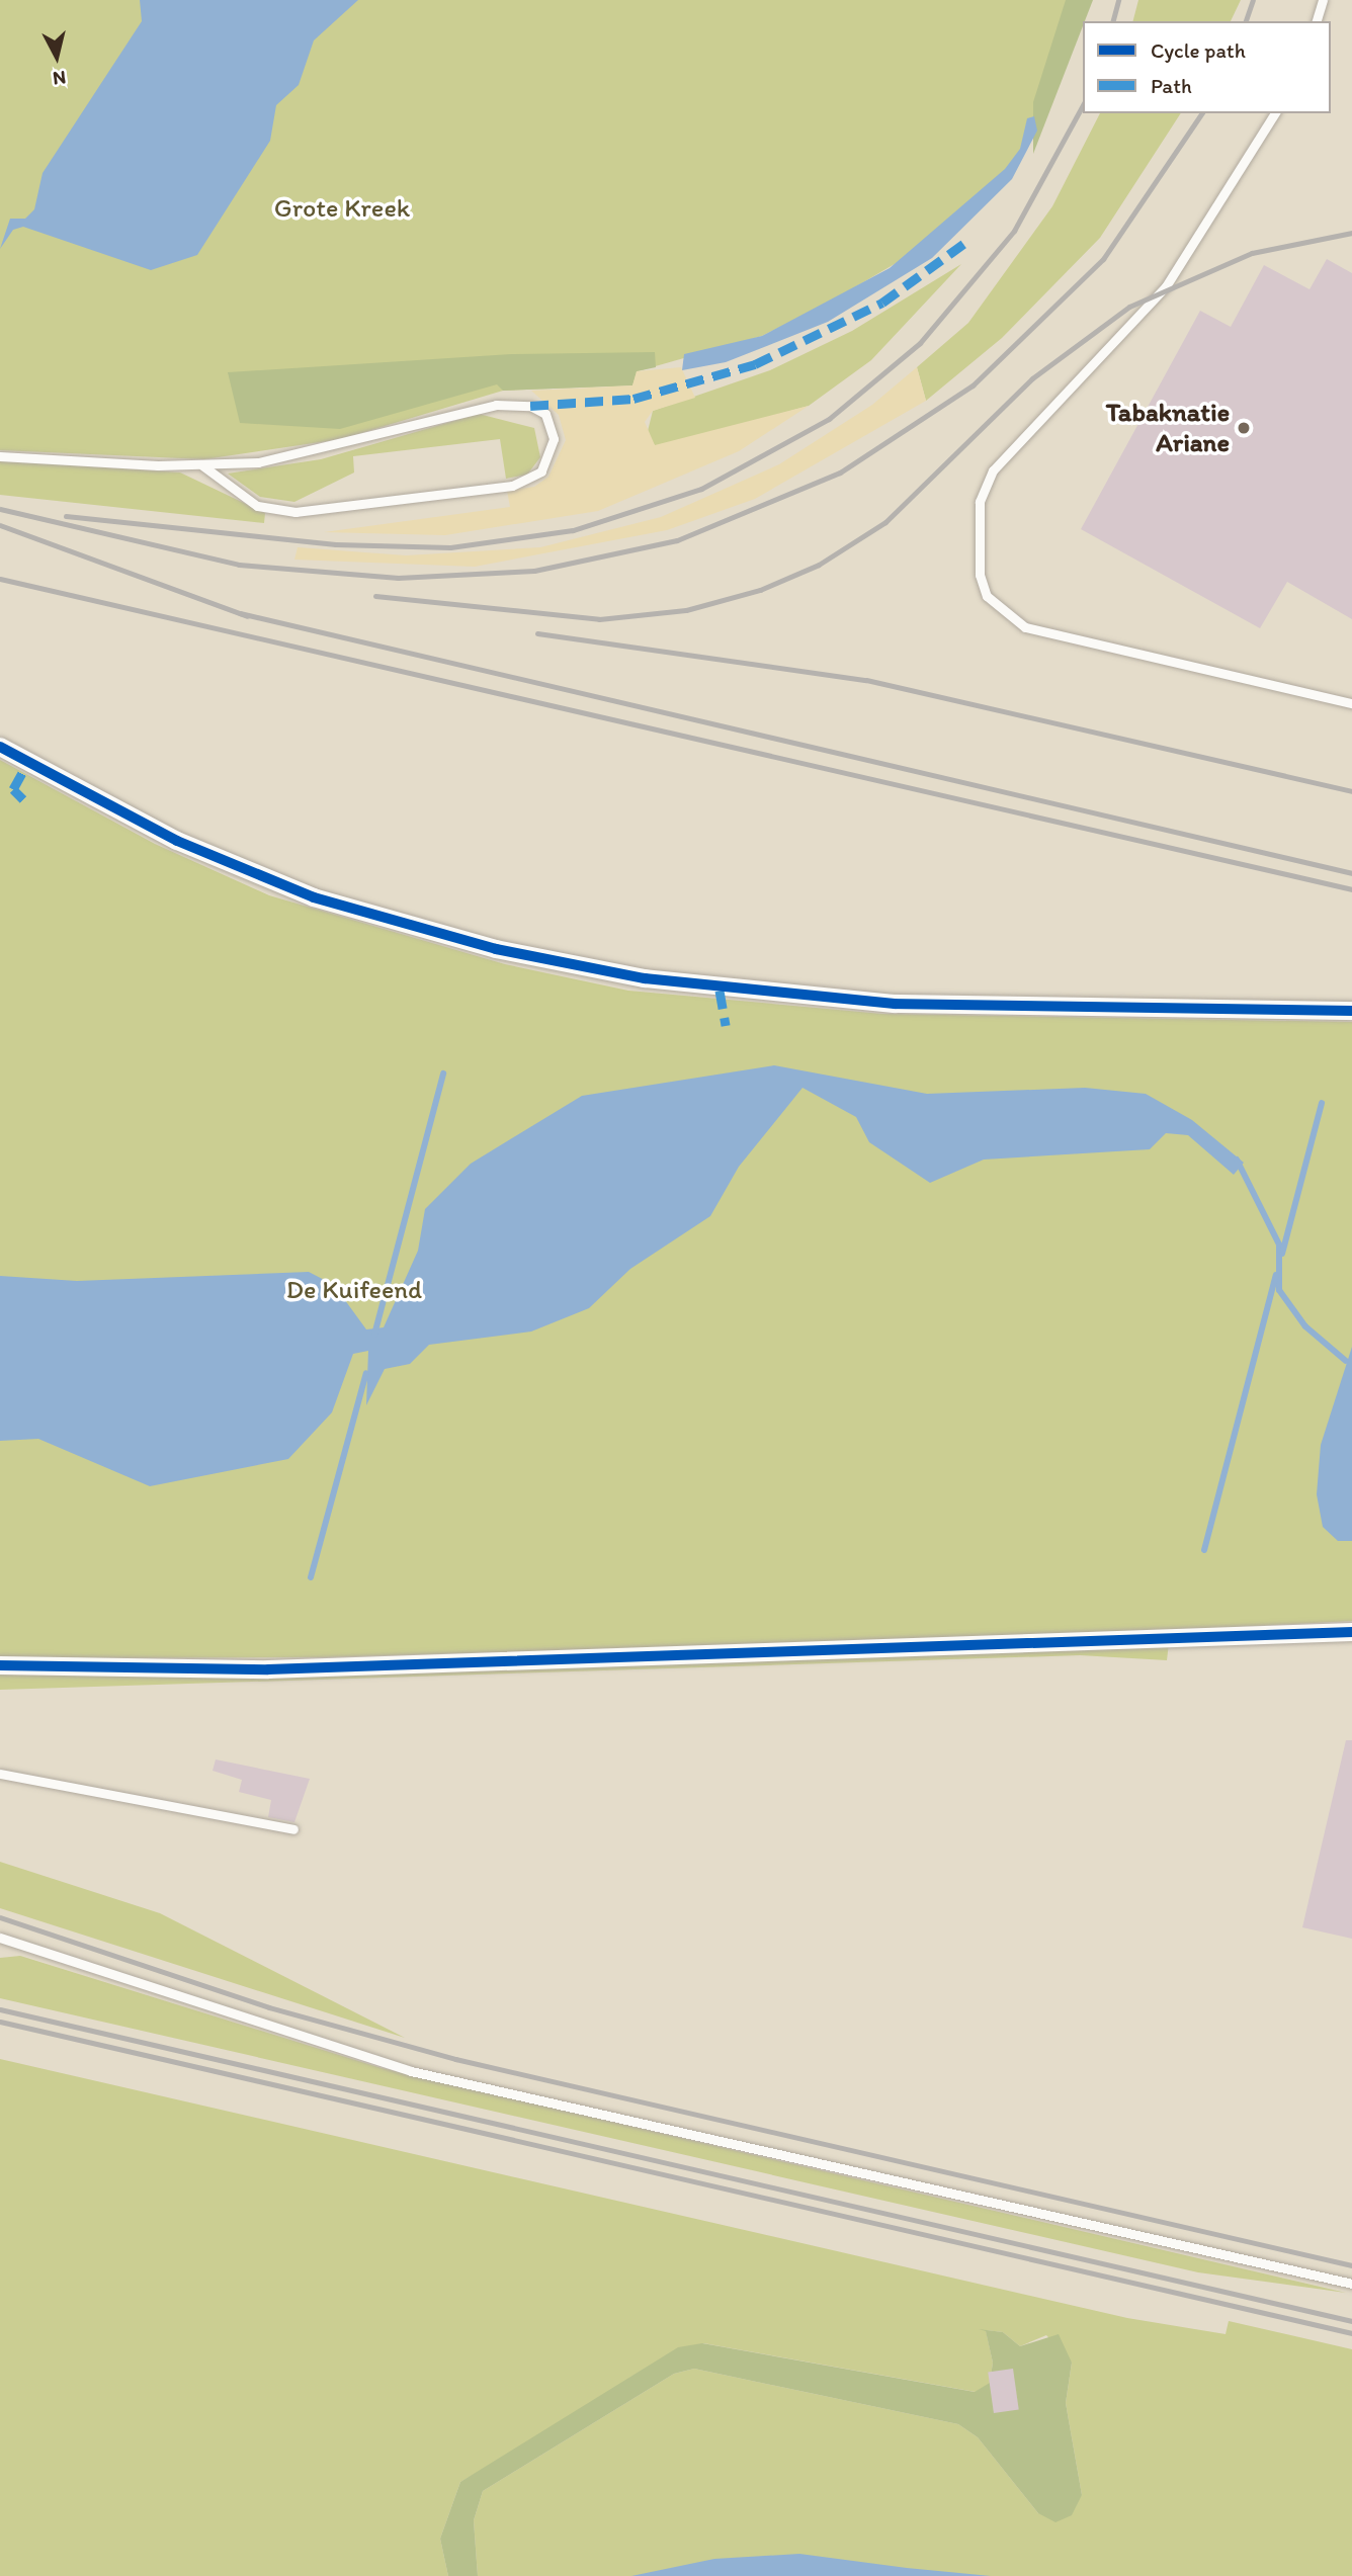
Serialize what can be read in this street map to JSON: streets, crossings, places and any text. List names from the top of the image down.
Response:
{
  "parks": ["Grote Kreek", "De Kuifeend"],
  "places": ["Tabaknatie Ariane"],
  "legend": ["Cycle path", "Path"],
  "north": "bottom"
}
